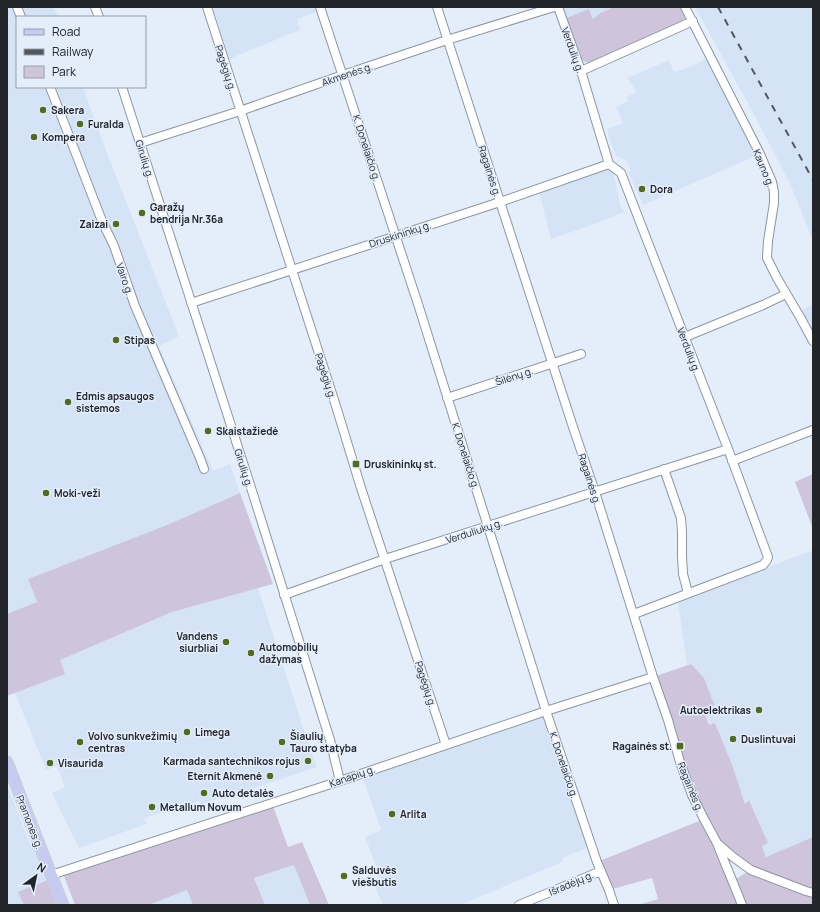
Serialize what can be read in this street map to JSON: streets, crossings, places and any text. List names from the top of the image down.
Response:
{
  "streets": {
    "main road": ["Pramonės g."],
    "street": [
      "Verdulių g.",
      "Pagėgių g.",
      "Akmenės g.",
      "K. Donelaičio g.",
      "Girulių g.",
      "Kauno g.",
      "Ragainės g.",
      "Druskininkų g.",
      "Vairo g.",
      "Šilėnų g.",
      "Verduliukų g.",
      "Kanapių g.",
      "Išradėjų g."
    ]
  },
  "crossings": [
    ["Verdulių g.", "Ragainės g."],
    ["Verdulių g.", "Druskininkų g."],
    ["Verdulių g.", "Verduliukų g."],
    ["Pagėgių g.", "Akmenės g."],
    ["Pagėgių g.", "Druskininkų g."],
    ["Pagėgių g.", "Verduliukų g."],
    ["Pagėgių g.", "Kanapių g."],
    ["Akmenės g.", "K. Donelaičio g."],
    ["Akmenės g.", "Girulių g."],
    ["Akmenės g.", "Ragainės g."],
    ["K. Donelaičio g.", "Druskininkų g."],
    ["K. Donelaičio g.", "Šilėnų g."],
    ["K. Donelaičio g.", "Verduliukų g."],
    ["K. Donelaičio g.", "Kanapių g."],
    ["K. Donelaičio g.", "Išradėjų g."],
    ["Girulių g.", "Druskininkų g."],
    ["Girulių g.", "Verduliukų g."],
    ["Girulių g.", "Kanapių g."],
    ["Ragainės g.", "Druskininkų g."],
    ["Ragainės g.", "Šilėnų g."],
    ["Ragainės g.", "Verduliukų g."],
    ["Ragainės g.", "Kanapių g."],
    ["Kanapių g.", "Pramonės g."]
  ],
  "places": {
    "other": [
      "Sakera",
      "Furalda",
      "Kompera",
      "Dora",
      "Garažų bendrija Nr.36a",
      "Zaizai",
      "Stipas",
      "Edmis apsaugos sistemos",
      "Skaistažiedė",
      "Moki-veži",
      "Vandens siurbliai",
      "Automobilių dažymas",
      "Autoelektrikas",
      "Limega",
      "Duslintuvai",
      "Volvo sunkvežimių centras",
      "Šiaulių Tauro statyba",
      "Karmada santechnikos rojus",
      "Visaurida",
      "Eternit Akmenė",
      "Auto detalės",
      "Metallum Novum",
      "Arlita",
      "Salduvės viešbutis"
    ],
    "transit": ["Druskininkų st.", "Ragainės st."]
  },
  "legend": ["Road", "Railway", "Park"],
  "north": "top right"
}
